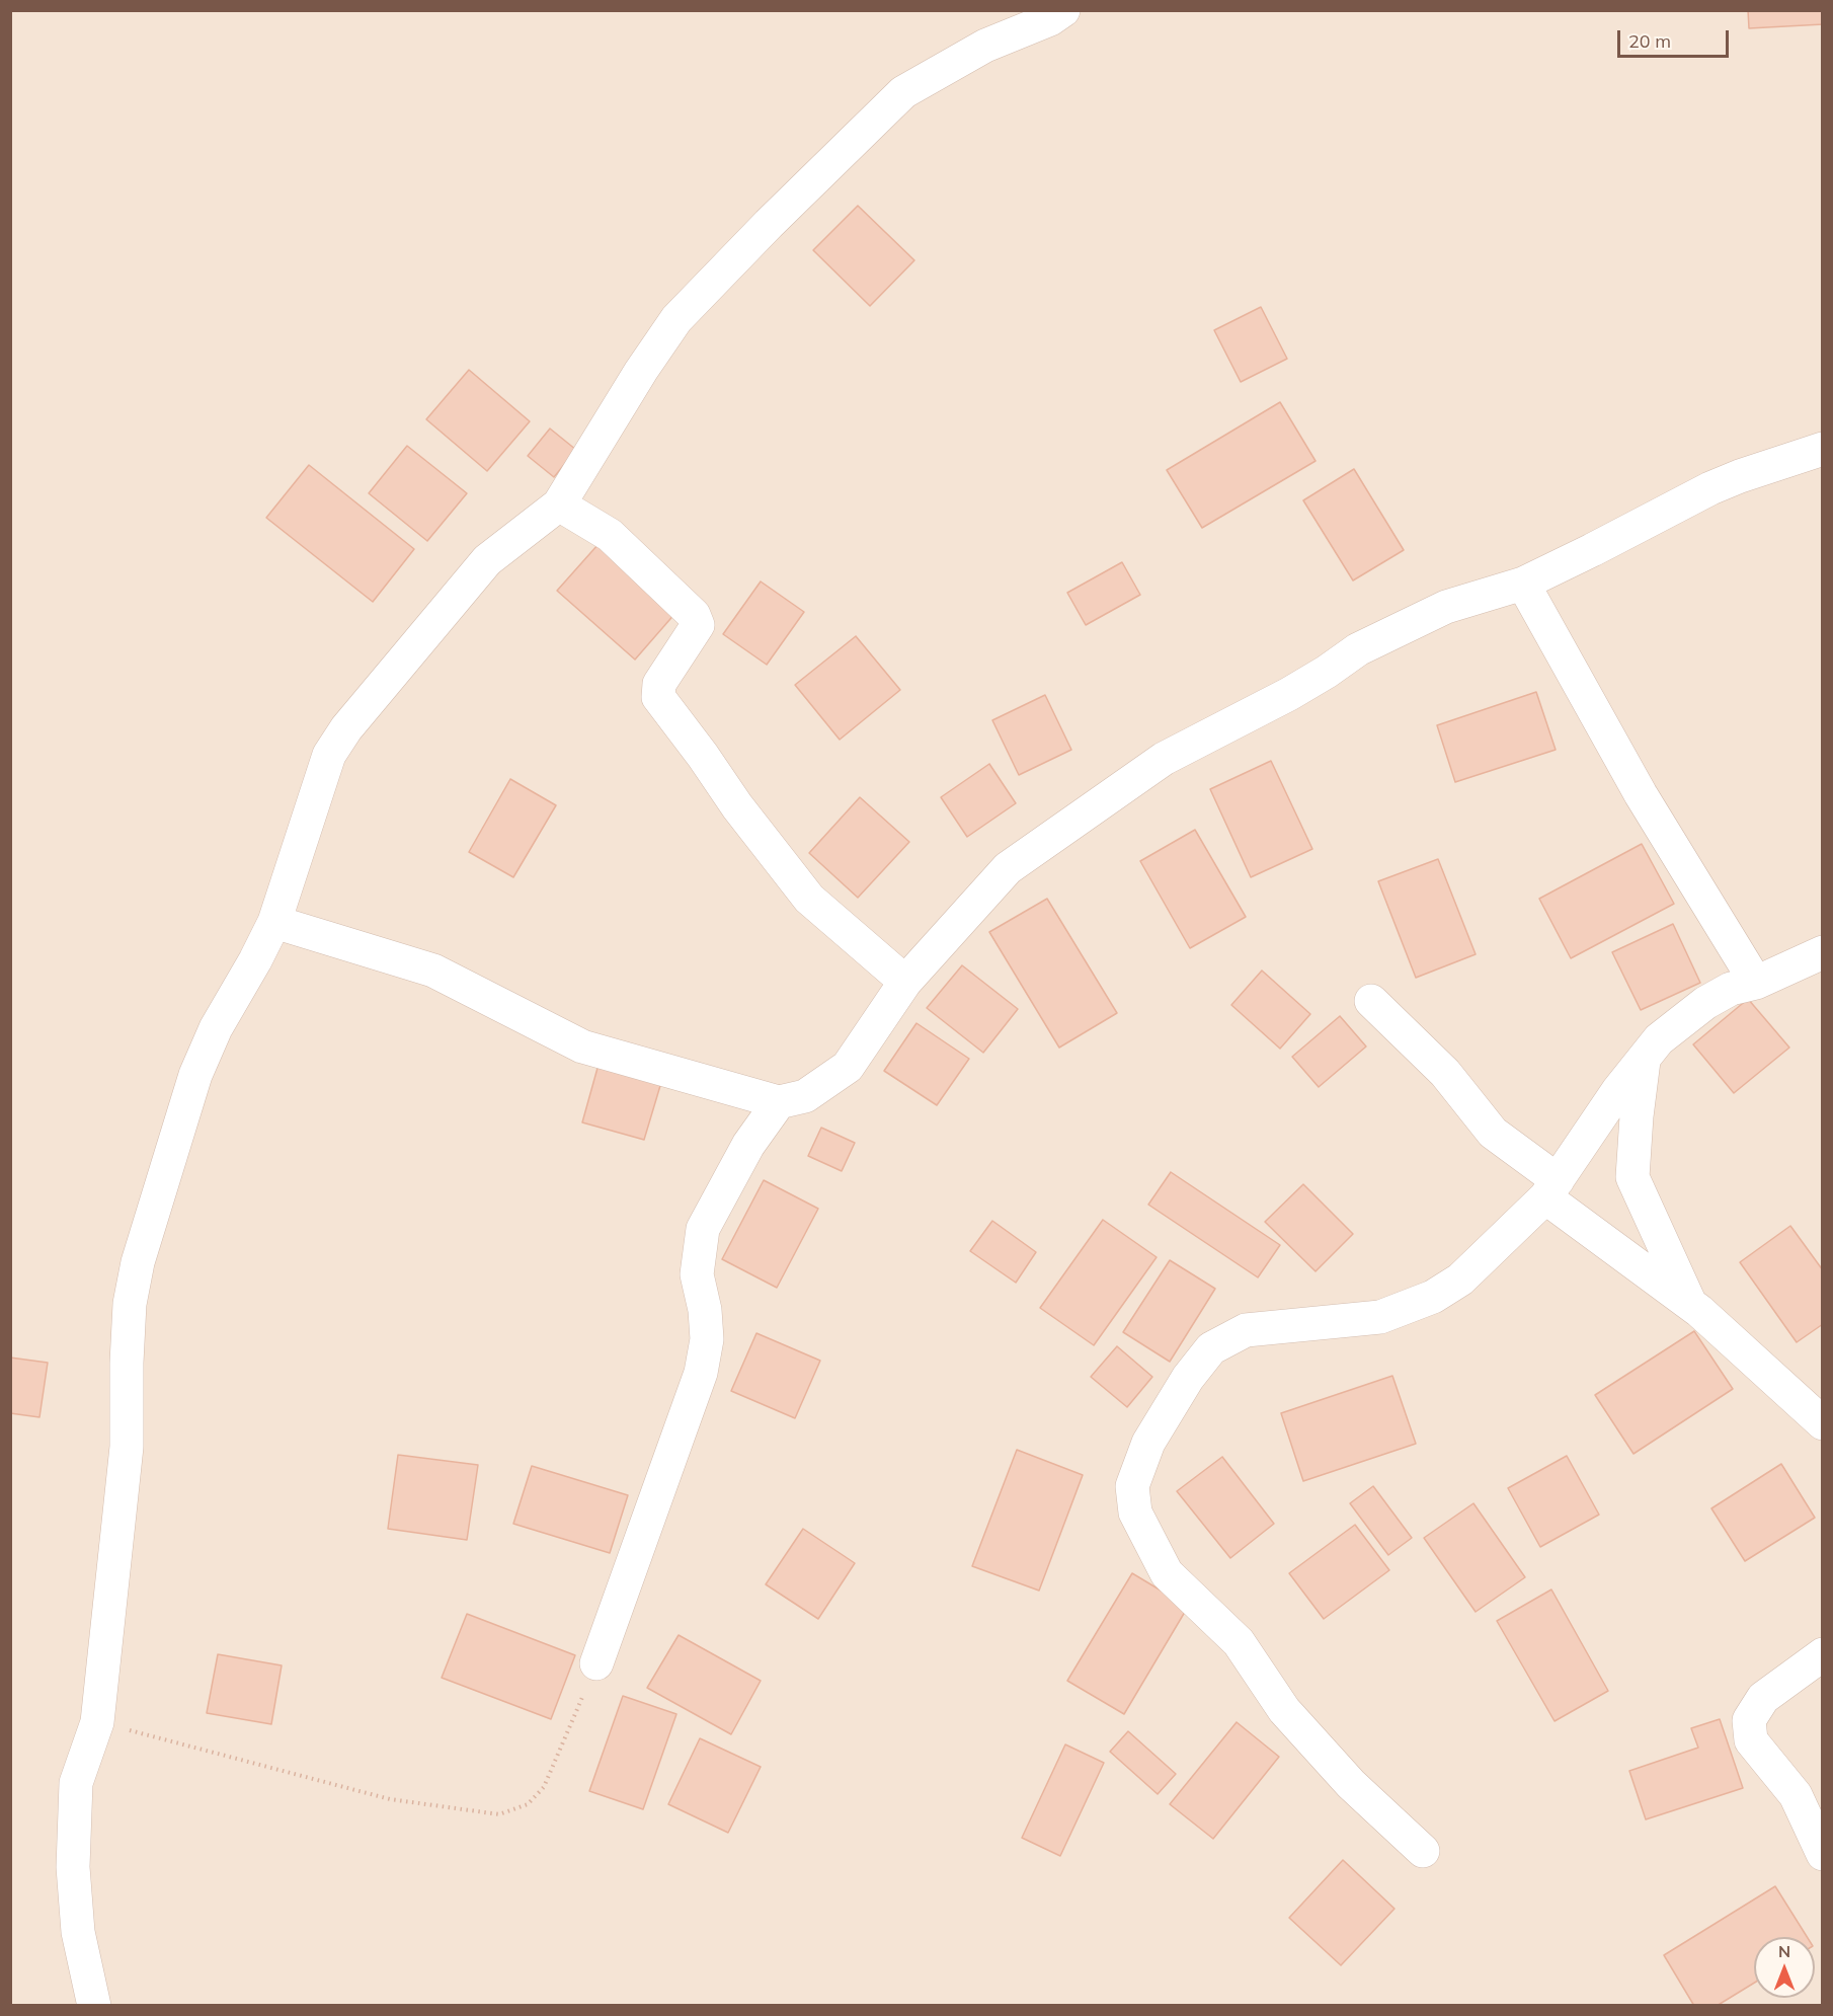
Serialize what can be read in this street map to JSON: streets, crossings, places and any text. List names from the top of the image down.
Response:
{
  "scale_bar": "20 m",
  "north": "top"
}
